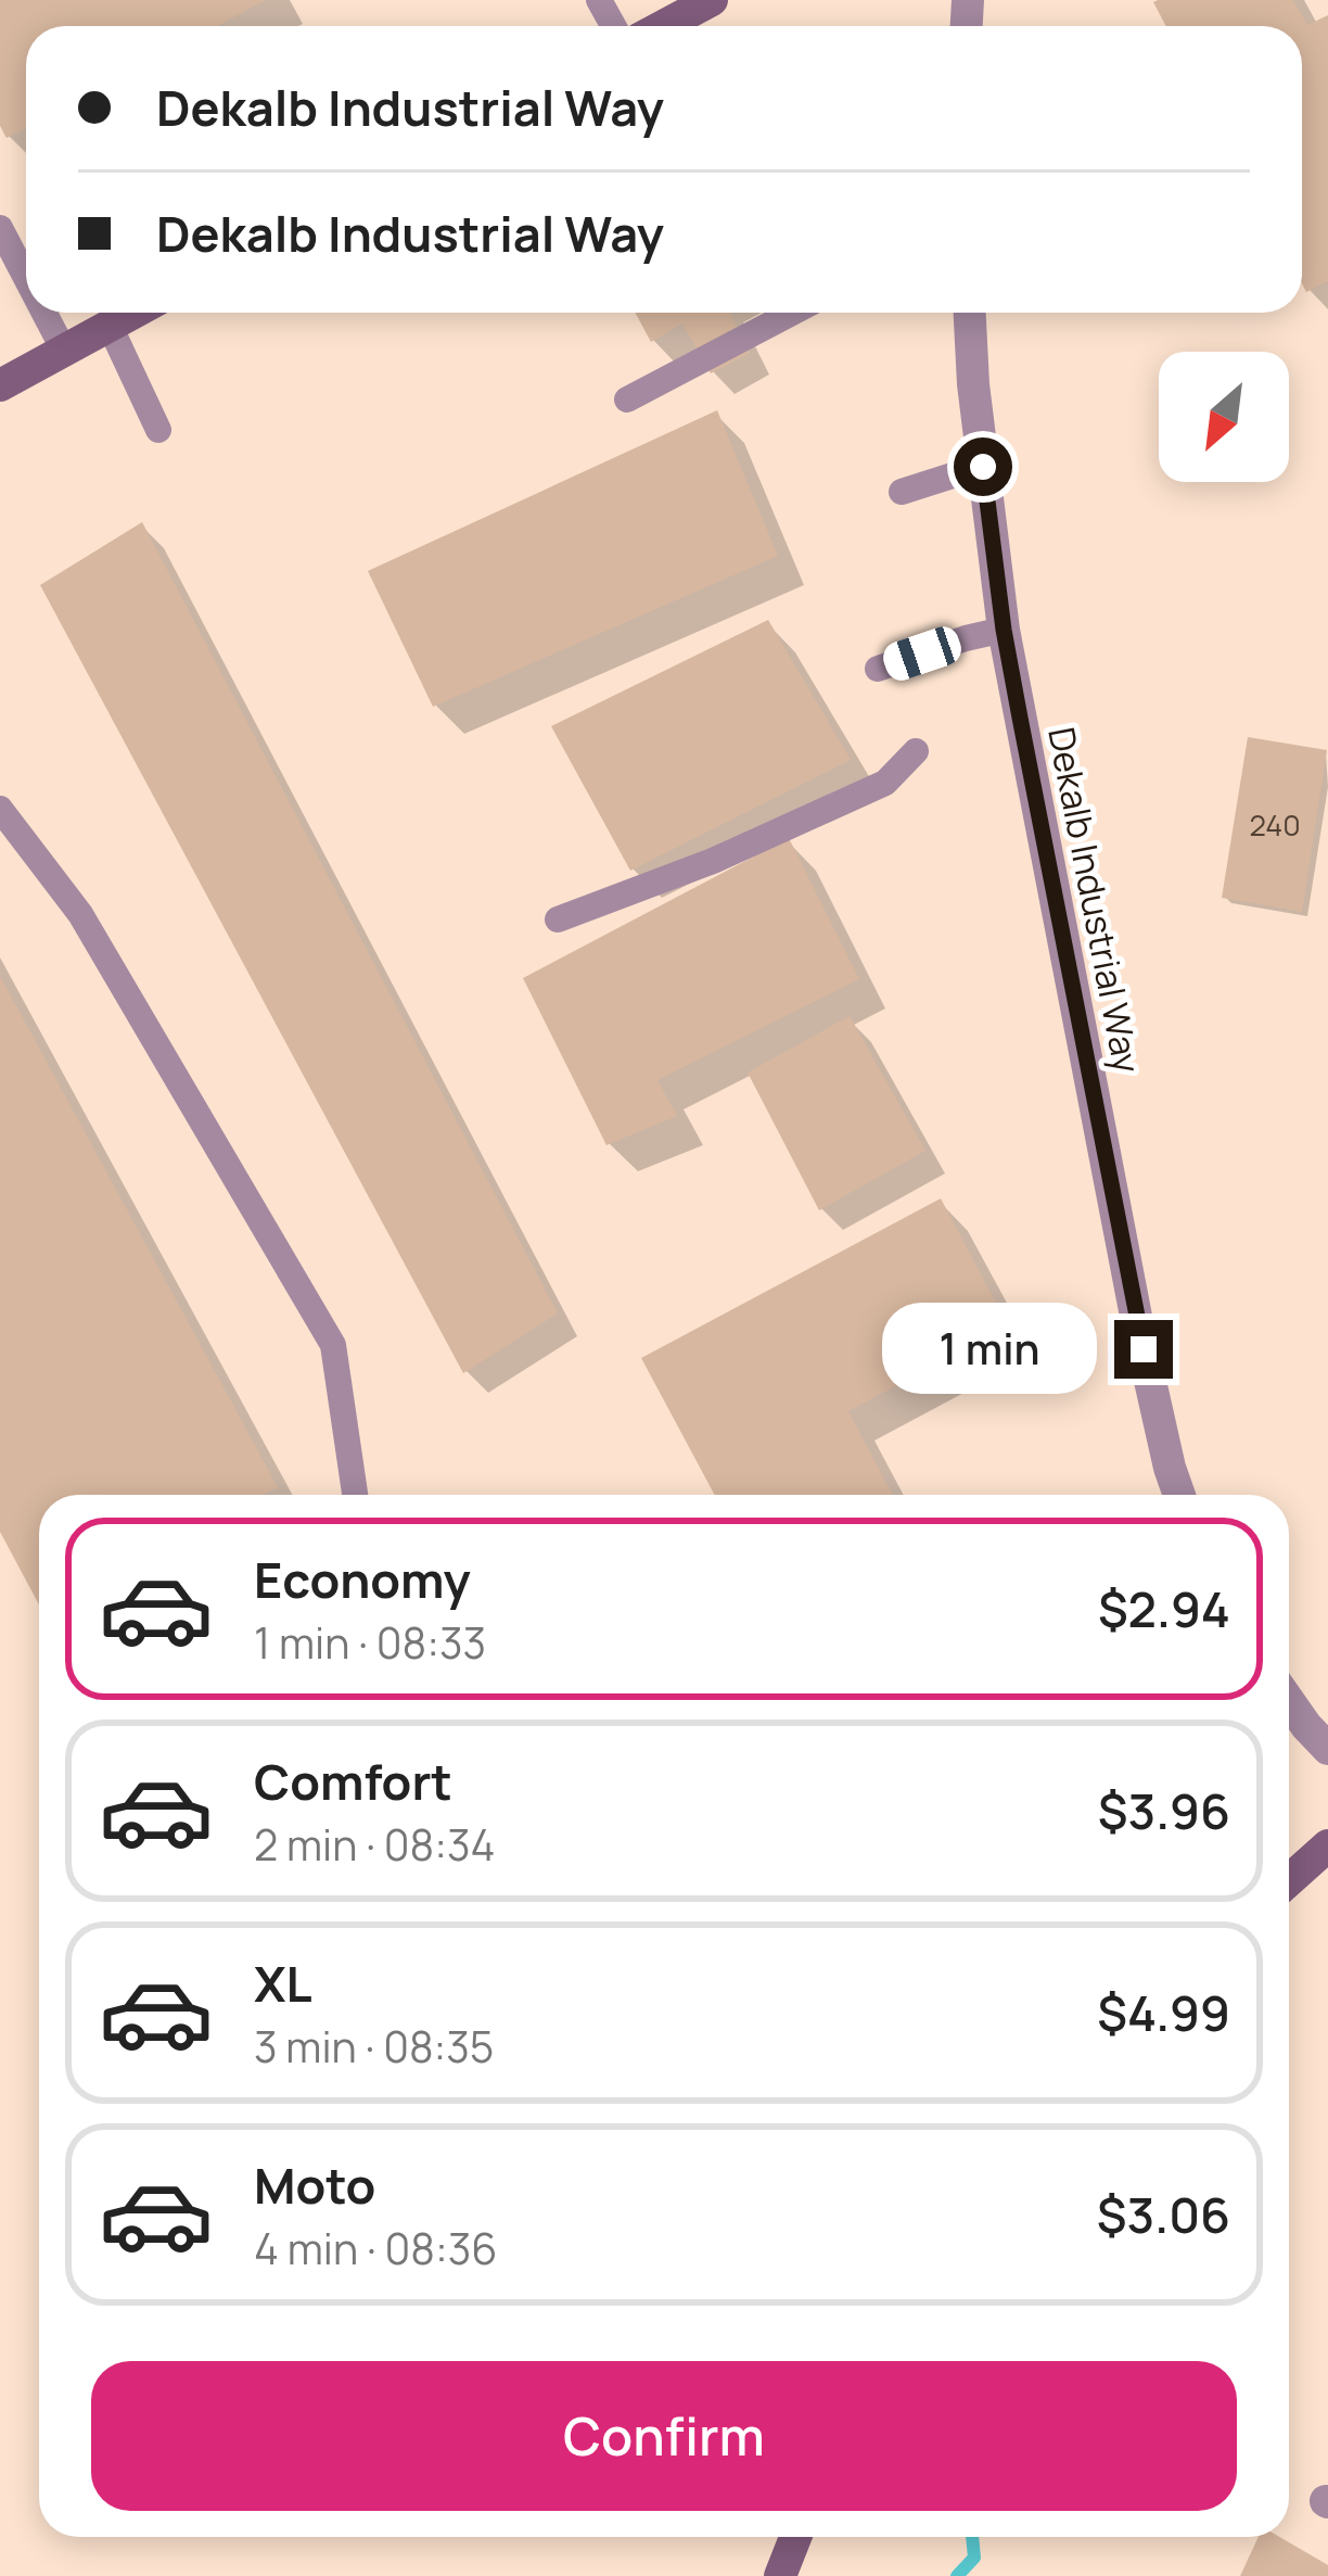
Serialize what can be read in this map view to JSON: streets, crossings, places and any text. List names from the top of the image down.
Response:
{
  "streets": {
    "street": ["Dekalb Industrial Way"]
  },
  "house_numbers": ["240"],
  "north": "bottom left",
  "page": {
    "banner": ["Dekalb Industrial Way", "Dekalb Industrial Way"],
    "bubble": "1 min",
    "list": [
      {
        "name": "Economy",
        "note": "1 min · 08:33",
        "value": "$2.94"
      },
      {
        "name": "Comfort",
        "note": "2 min · 08:34",
        "value": "$3.96"
      },
      {
        "name": "XL",
        "note": "3 min · 08:35",
        "value": "$4.99"
      },
      {
        "name": "Moto",
        "note": "4 min · 08:36",
        "value": "$3.06"
      }
    ],
    "buttons": "Confirm"
  }
}
